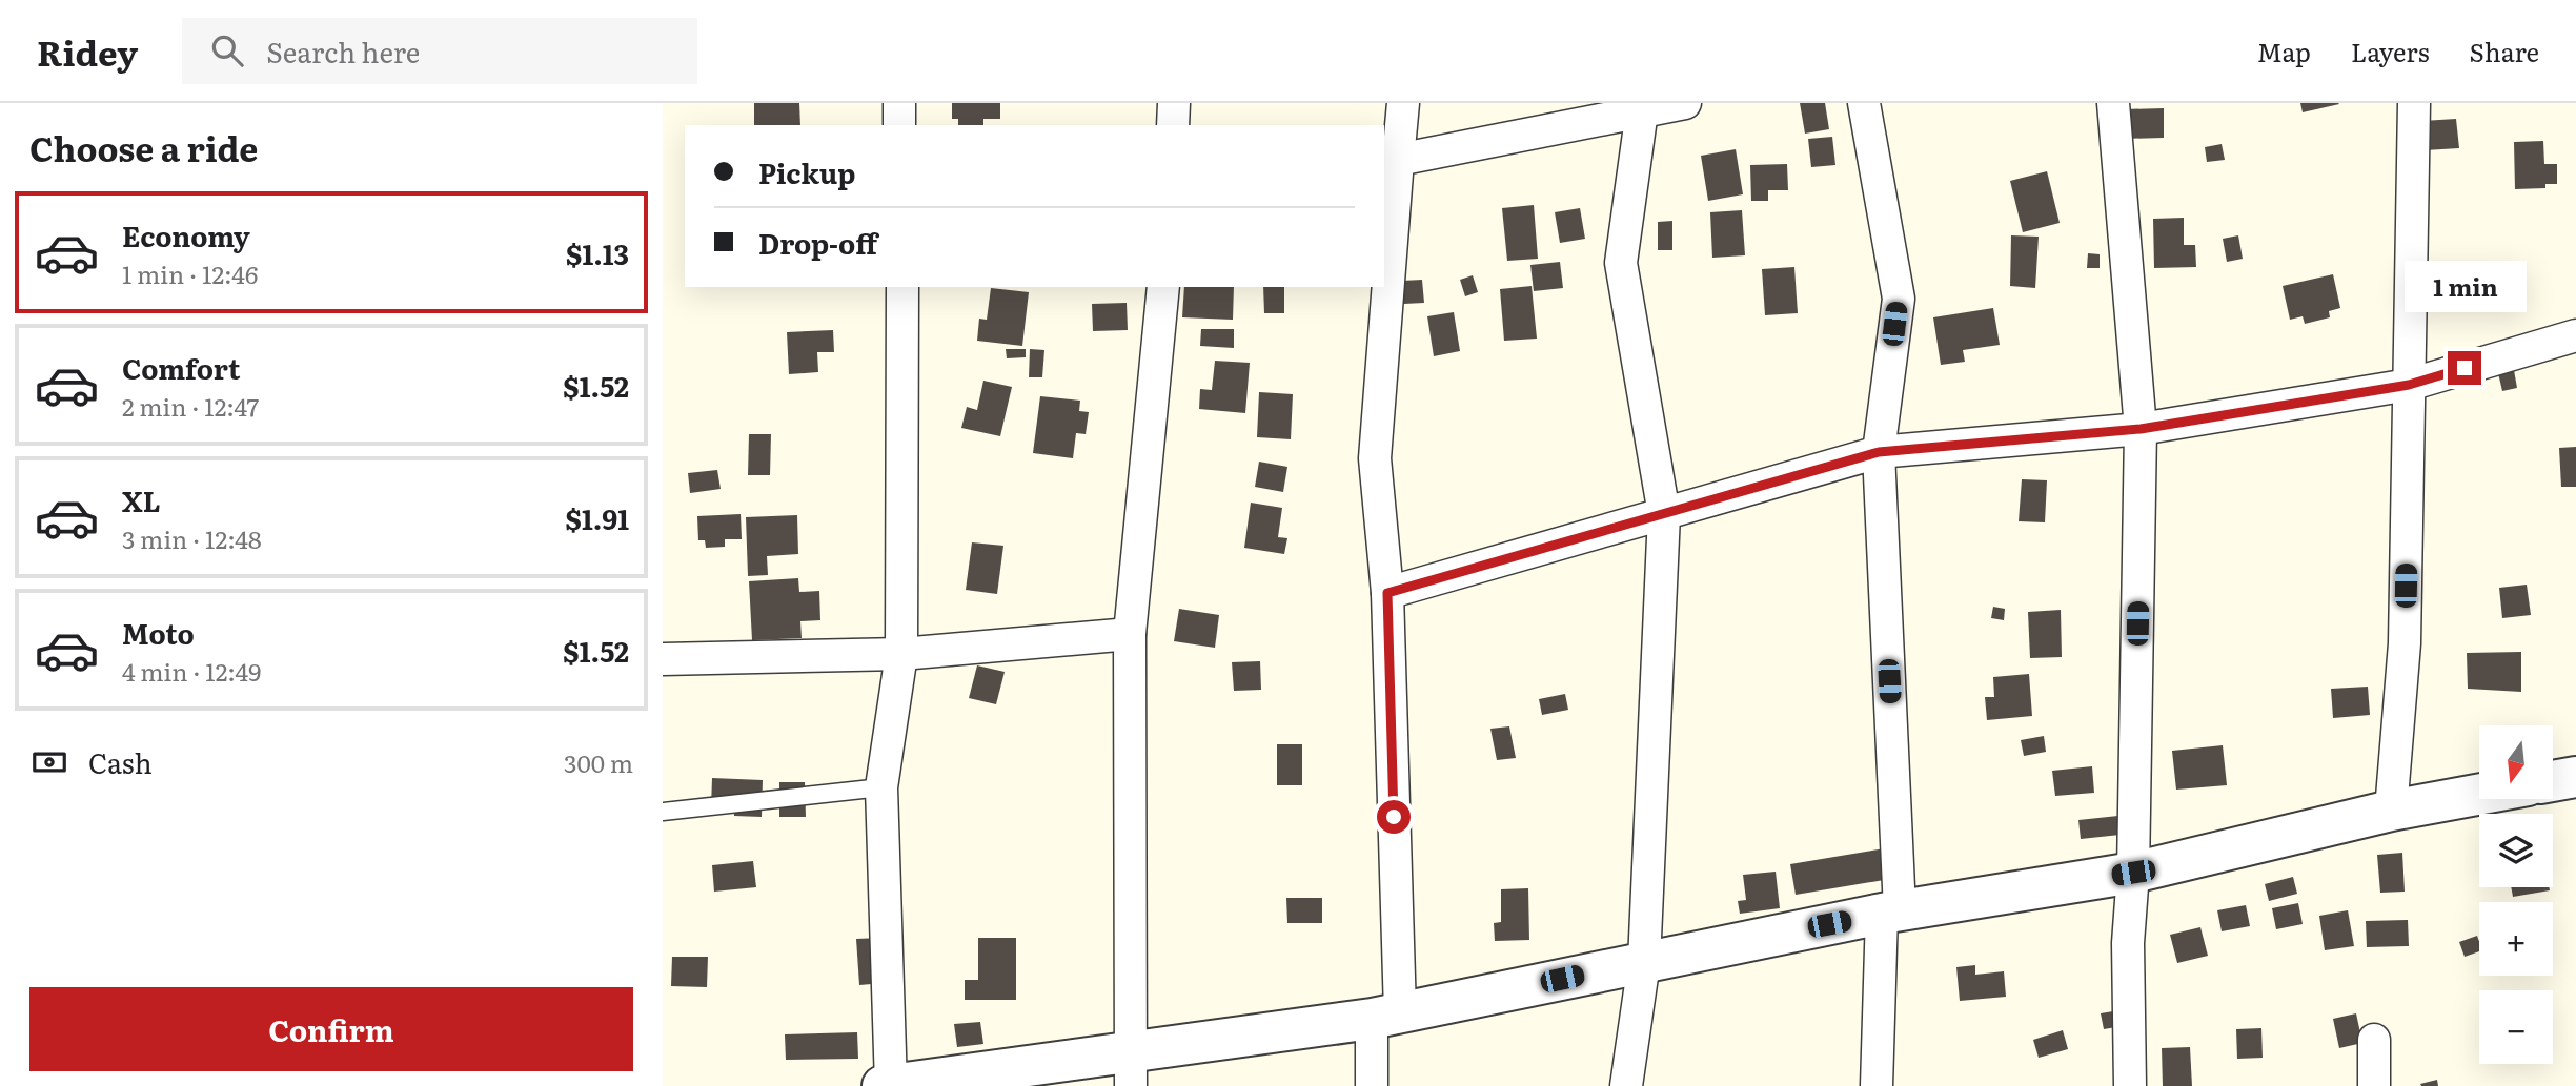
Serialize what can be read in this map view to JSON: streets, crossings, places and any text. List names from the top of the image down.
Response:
{
  "north": "bottom",
  "page": {
    "header": "Ridey",
    "search": "Search here",
    "nav": ["Map", "Layers", "Share"],
    "heading": "Choose a ride",
    "banner": ["Pickup", "Drop-off"],
    "list": [
      {
        "name": "Economy",
        "note": "1 min · 12:46",
        "value": "$1.13"
      },
      {
        "name": "Comfort",
        "note": "2 min · 12:47",
        "value": "$1.52"
      },
      {
        "name": "XL",
        "note": "3 min · 12:48",
        "value": "$1.91"
      },
      {
        "name": "Moto",
        "note": "4 min · 12:49",
        "value": "$1.52"
      }
    ],
    "bubble": "1 min",
    "pay": ["Cash", "300 m"],
    "map_buttons": ["+", "−"],
    "buttons": "Confirm"
  }
}
